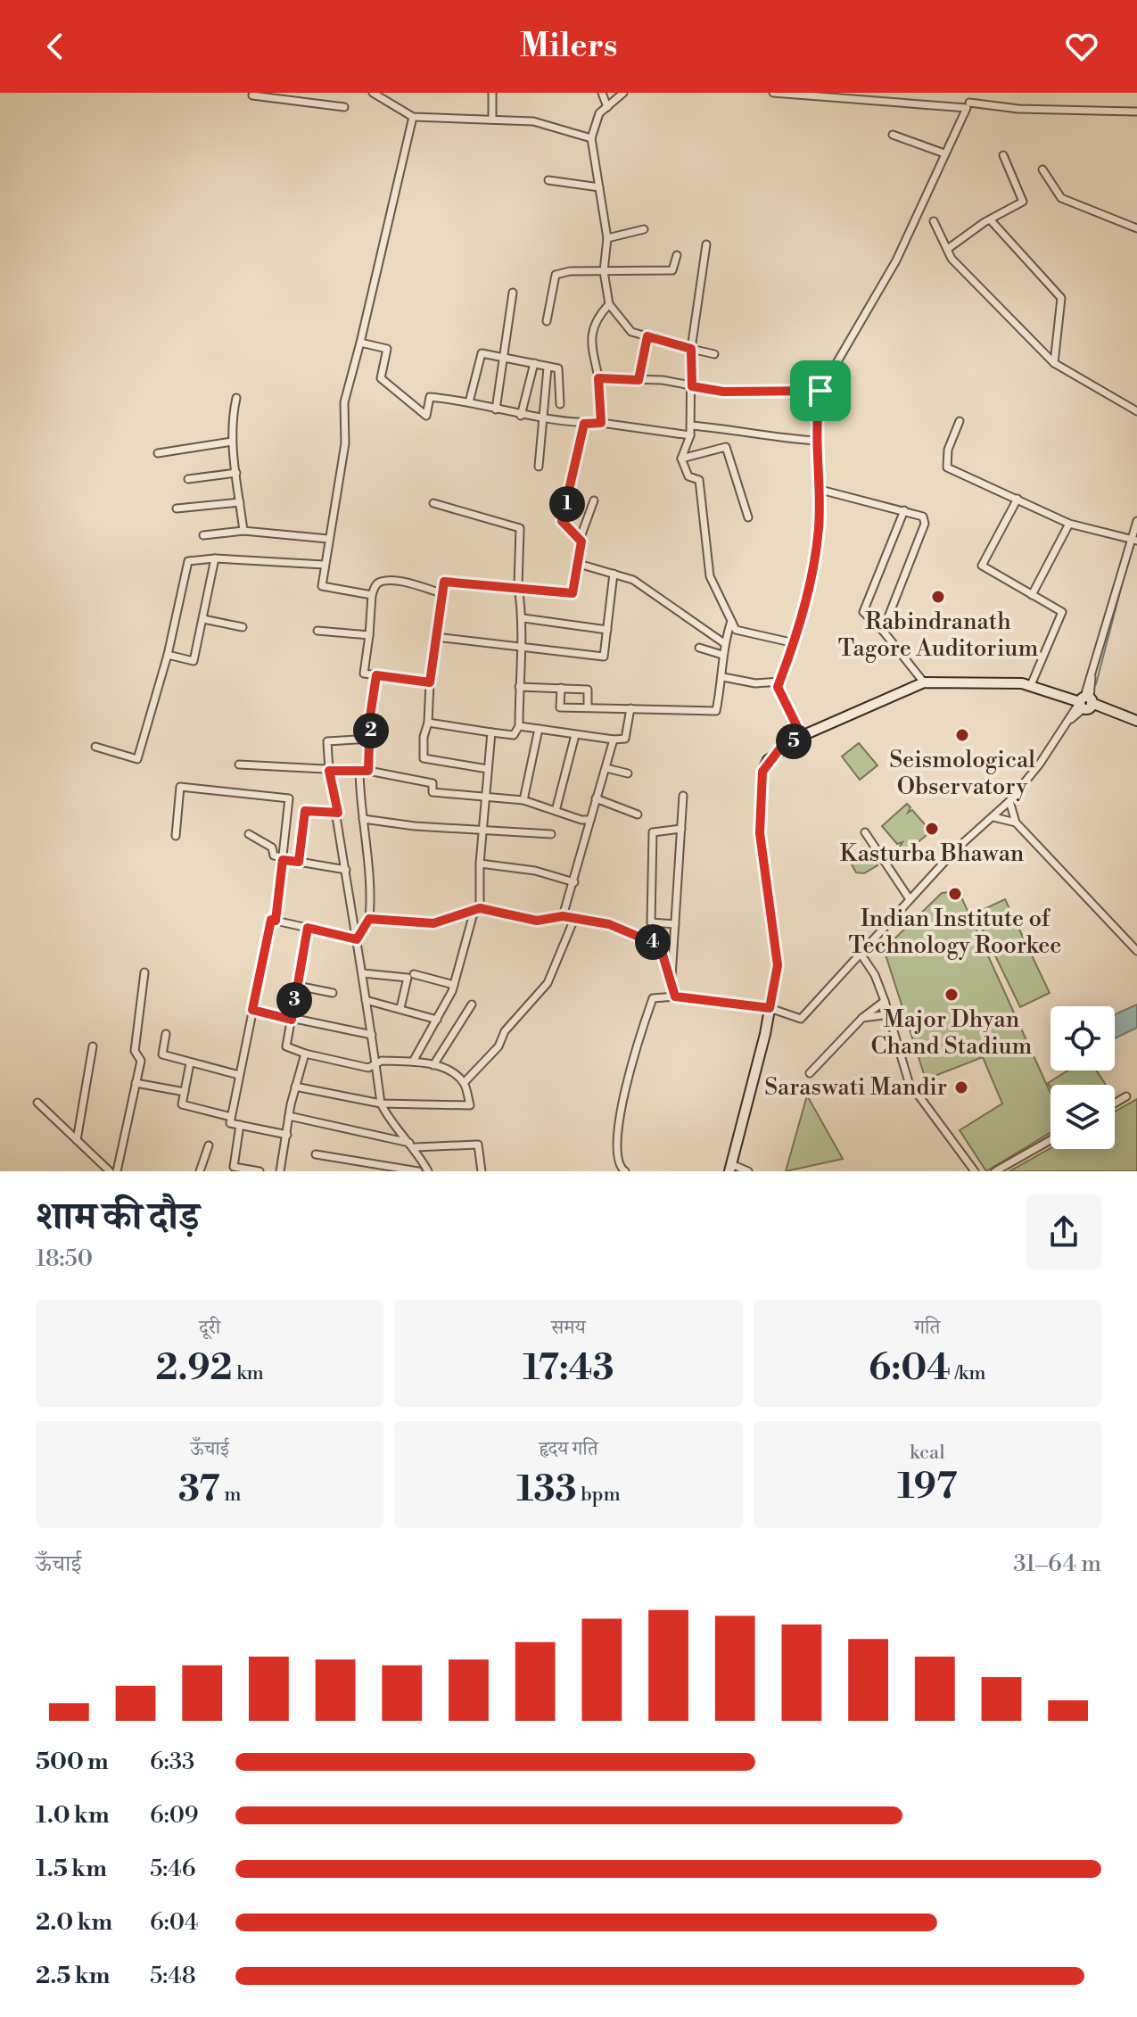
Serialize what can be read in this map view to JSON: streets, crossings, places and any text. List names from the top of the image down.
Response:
{
  "places": [
    "Rabindranath Tagore Auditorium",
    "Seismological Observatory",
    "Kasturba Bhawan",
    "Indian Institute of Technology Roorkee",
    "Major Dhyan Chand Stadium",
    "Saraswati Mandir"
  ],
  "page": {
    "header": "Milers",
    "pins": [
      "1",
      "2",
      "5",
      "4",
      "3"
    ],
    "heading": ["शाम की दौड़", "18:50"],
    "stats": [
      ["दूरी", "2.92 km"],
      ["समय", "17:43"],
      ["गति", "6:04 /km"],
      ["ऊँचाई", "37 m"],
      ["हृदय गति", "133 bpm"],
      ["kcal", "197"]
    ],
    "chart": ["ऊँचाई", "31–64 m"],
    "list": [
      {
        "name": "500 m",
        "note": "6:33"
      },
      {
        "name": "1.0 km",
        "note": "6:09"
      },
      {
        "name": "1.5 km",
        "note": "5:46"
      },
      {
        "name": "2.0 km",
        "note": "6:04"
      },
      {
        "name": "2.5 km",
        "note": "5:48"
      }
    ]
  }
}
